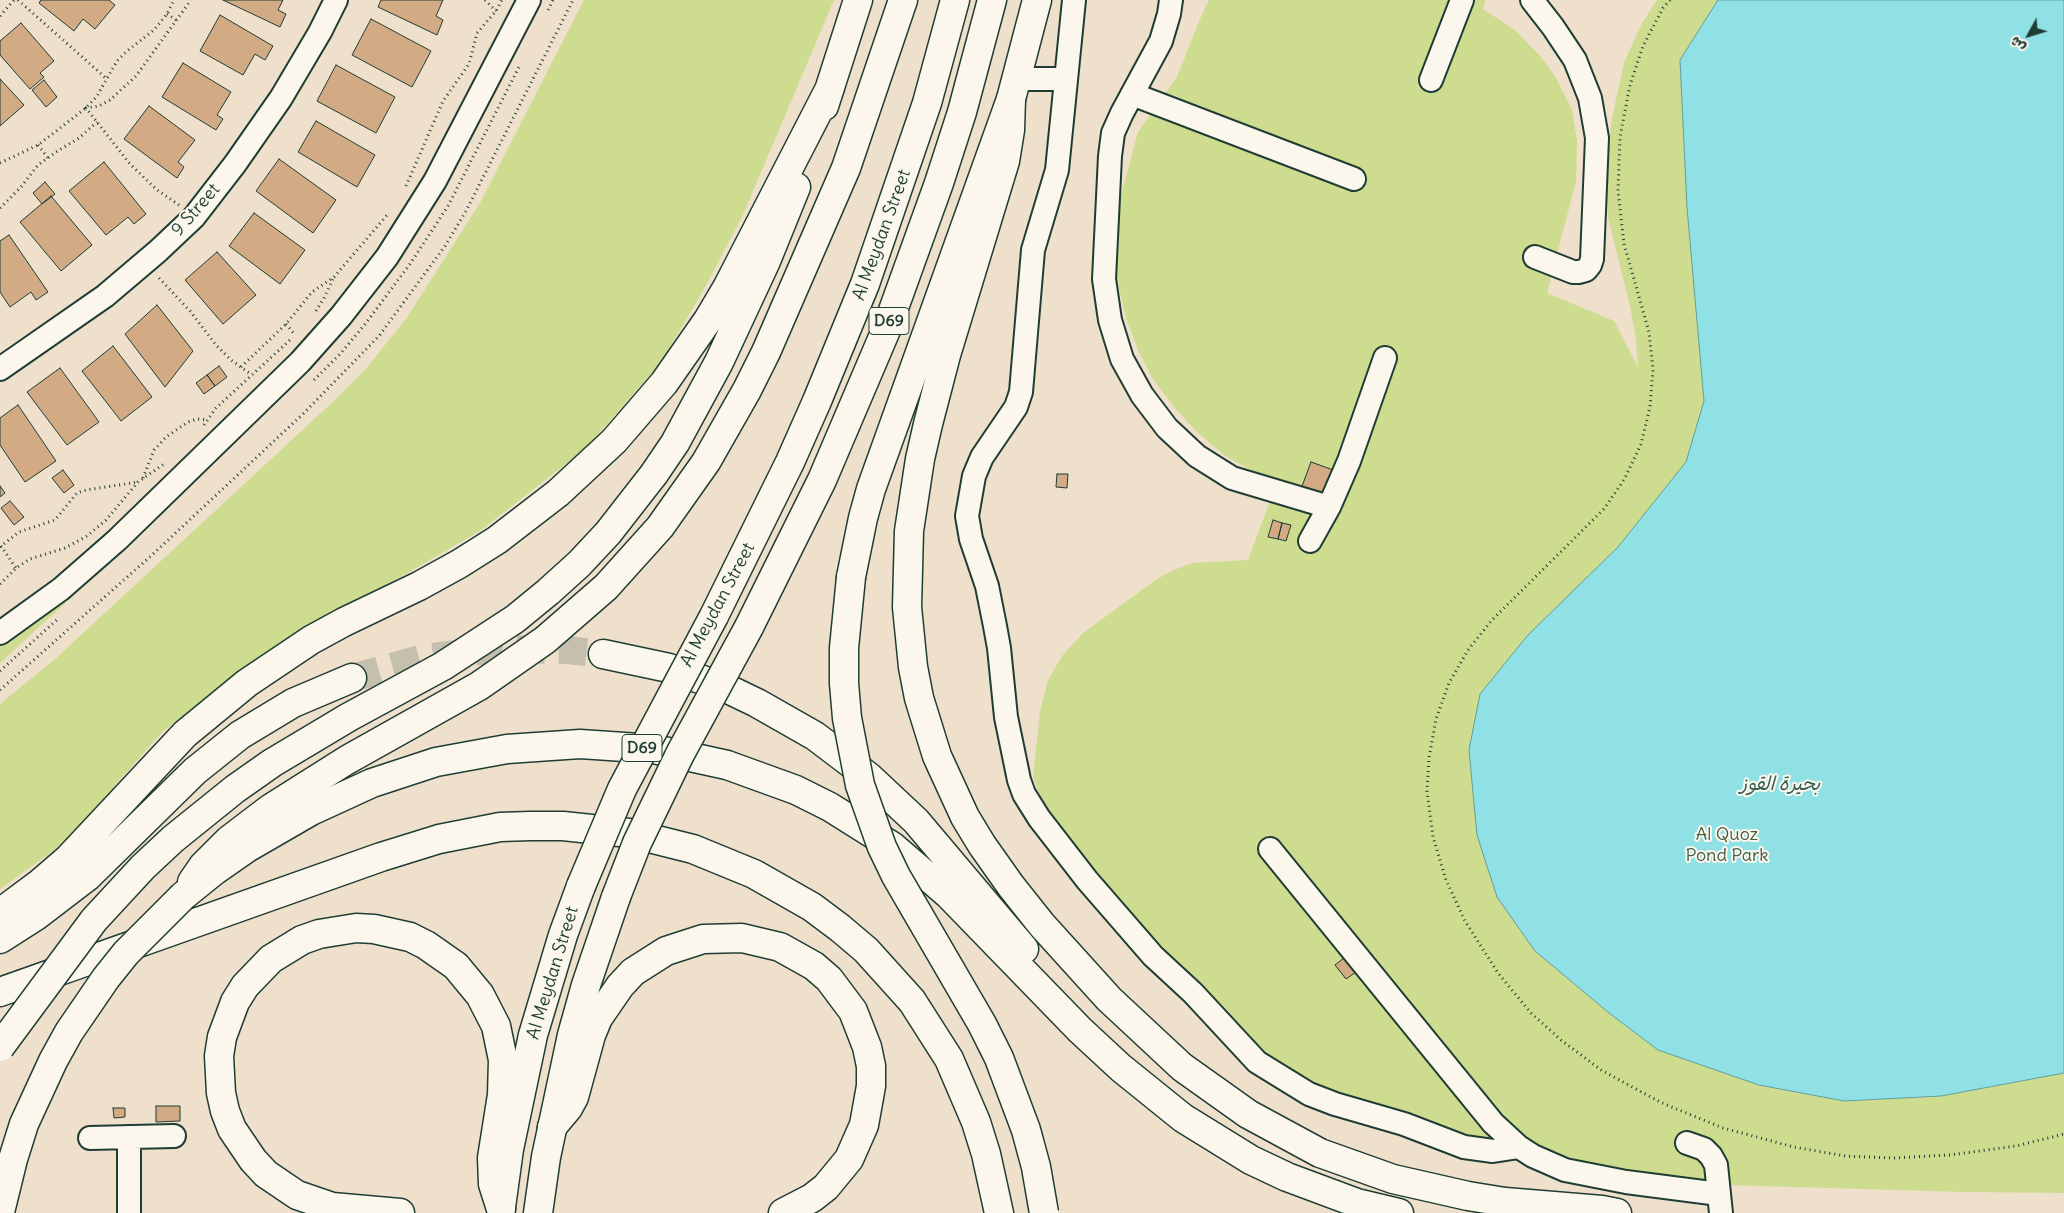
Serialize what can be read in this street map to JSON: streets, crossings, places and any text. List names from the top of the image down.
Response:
{
  "streets": {
    "main road": ["Al Meydan Street", "D69"],
    "street": ["9 Street"]
  },
  "water": ["بحيرة القوز"],
  "parks": ["Al Quoz Pond Park"],
  "north": "bottom left"
}
